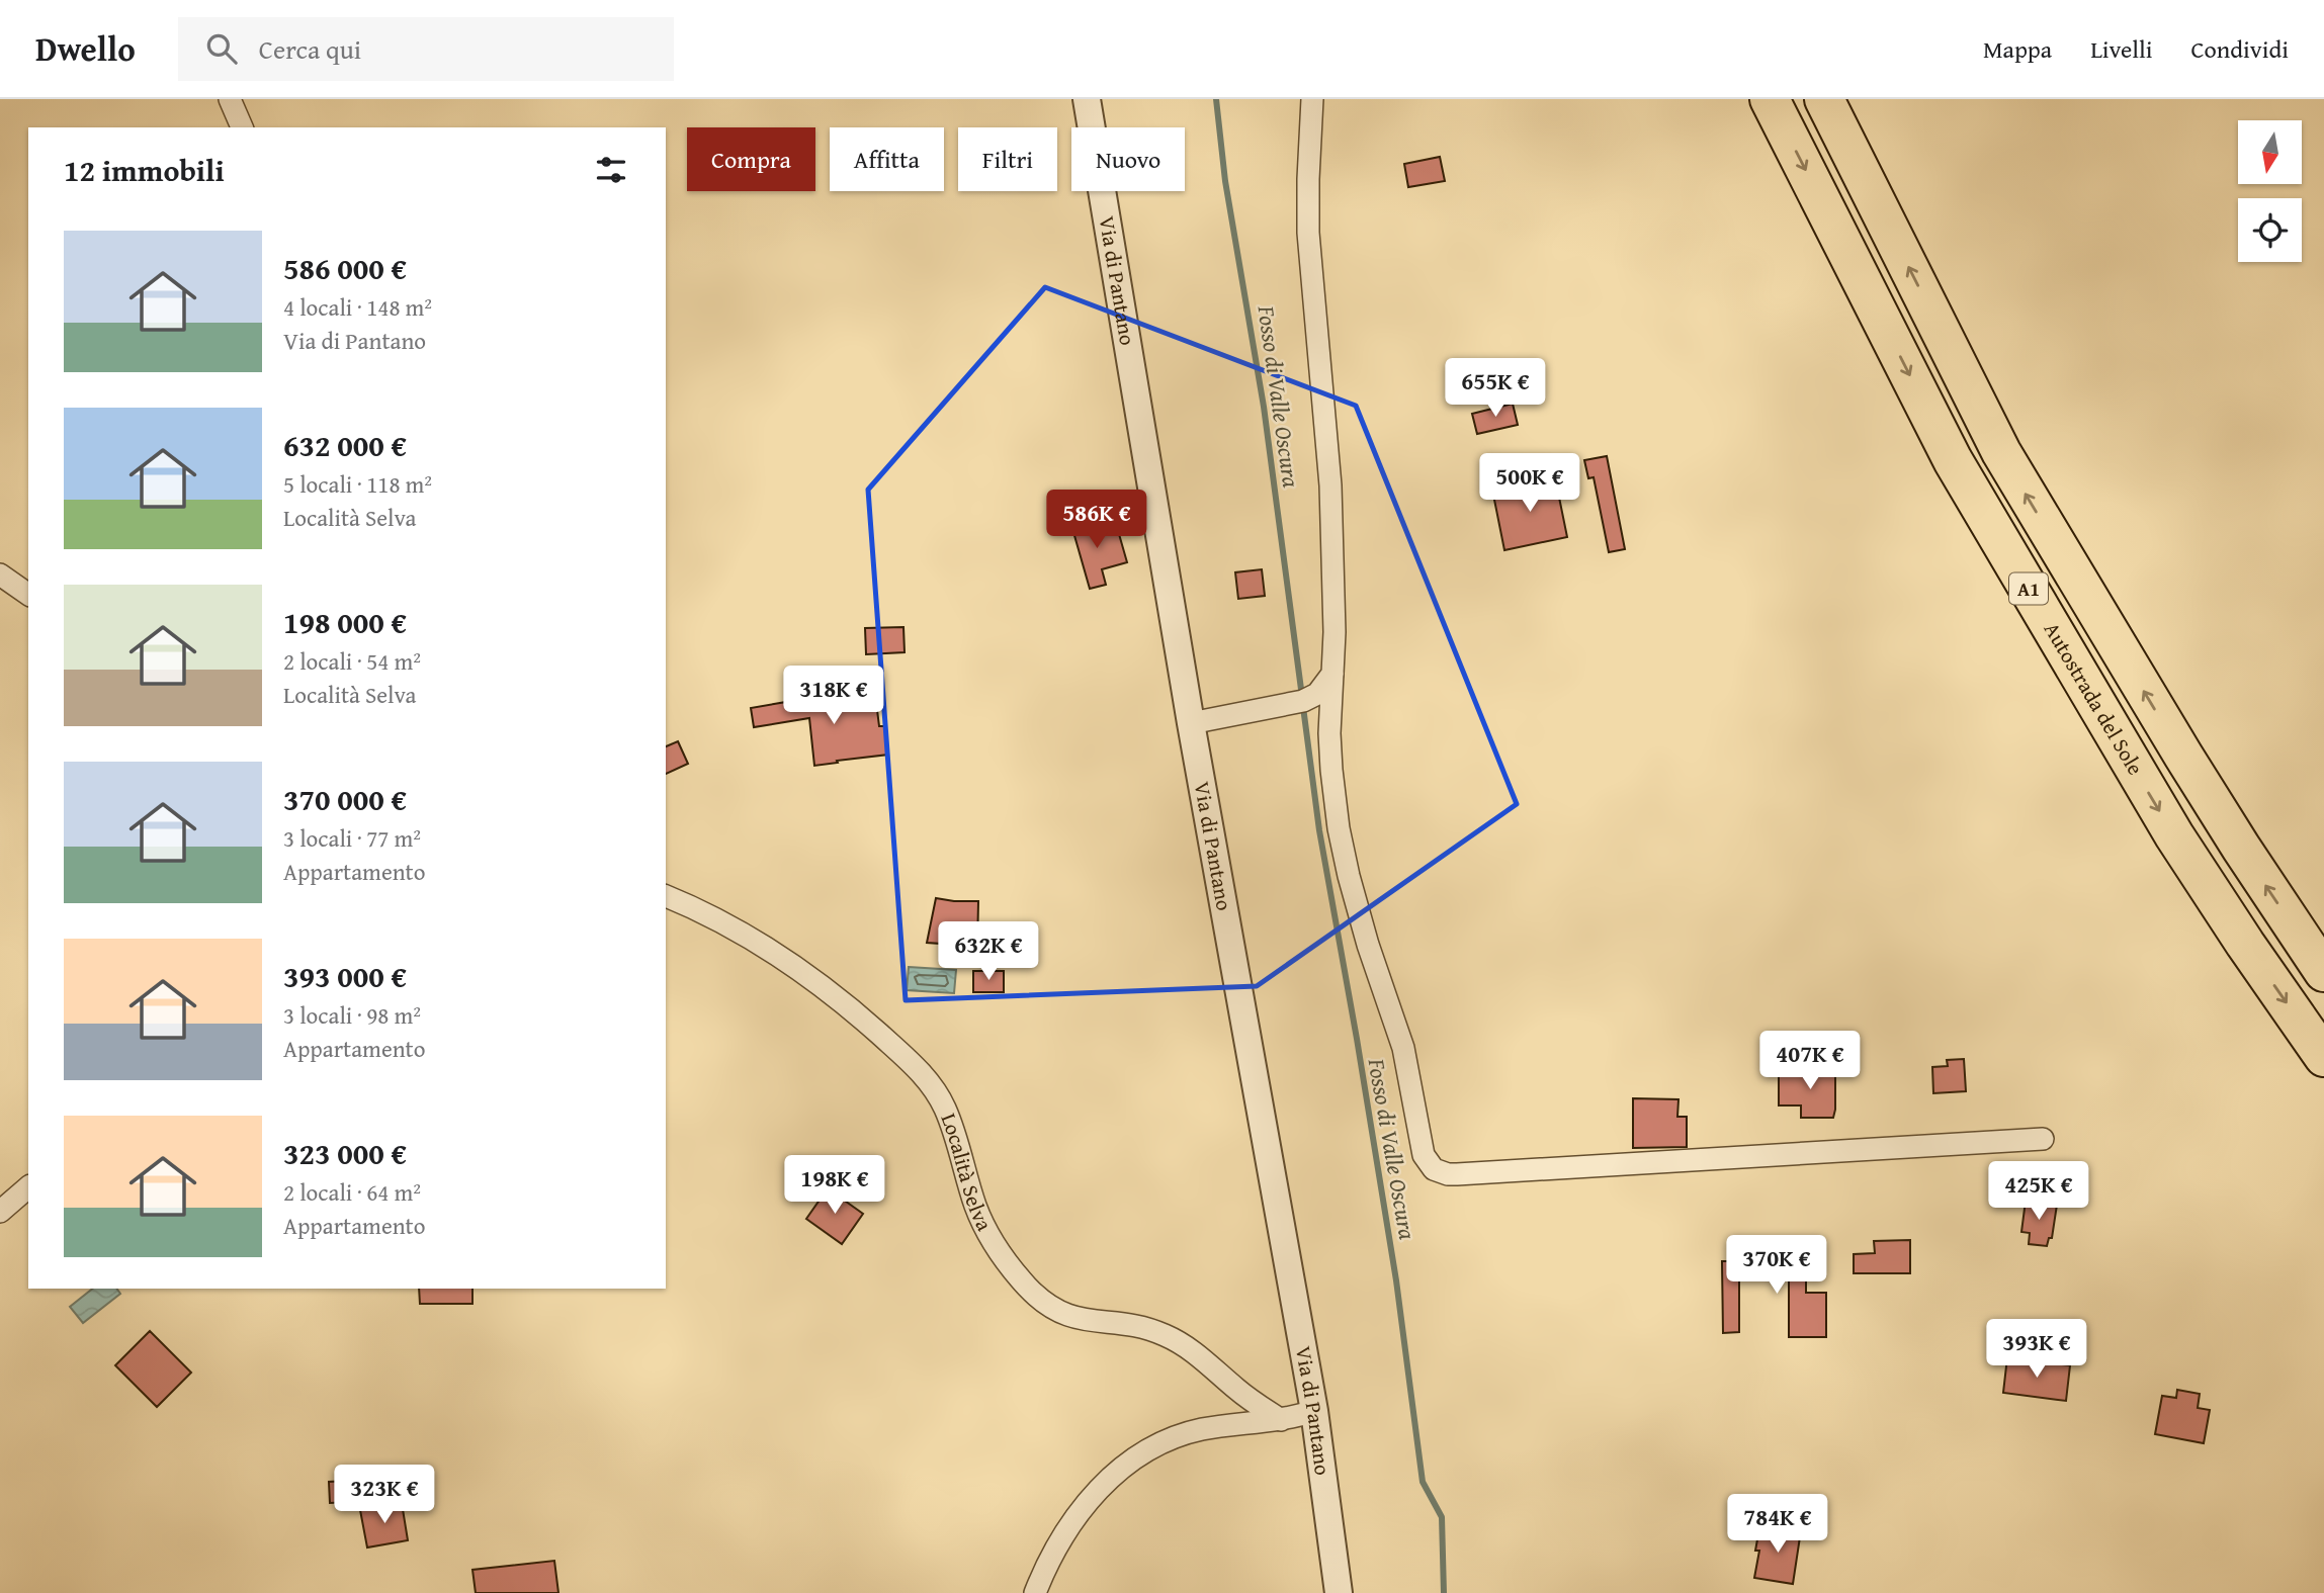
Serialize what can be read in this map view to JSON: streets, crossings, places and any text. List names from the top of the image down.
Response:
{
  "streets": {
    "highway": ["A1", "Autostrada del Sole"],
    "street": ["Via di Pantano", "Località Selva"]
  },
  "water": ["Fosso di Valle Oscura"],
  "north": "bottom",
  "page": {
    "header": "Dwello",
    "search": "Cerca qui",
    "nav": ["Mappa", "Livelli", "Condividi"],
    "chip": [
      "Compra",
      "Affitta",
      "Filtri",
      "Nuovo"
    ],
    "heading": "12 immobili",
    "list": [
      {
        "name": "586 000 €",
        "note": "4 locali · 148 m² · Via di Pantano"
      },
      {
        "name": "632 000 €",
        "note": "5 locali · 118 m² · Località Selva"
      },
      {
        "name": "198 000 €",
        "note": "2 locali · 54 m² · Località Selva"
      },
      {
        "name": "370 000 €",
        "note": "3 locali · 77 m² · Appartamento"
      },
      {
        "name": "393 000 €",
        "note": "3 locali · 98 m² · Appartamento"
      },
      {
        "name": "323 000 €",
        "note": "2 locali · 64 m² · Appartamento"
      }
    ],
    "price": [
      "655K €",
      "500K €",
      "586K €",
      "318K €",
      "632K €",
      "407K €",
      "198K €",
      "425K €",
      "370K €",
      "393K €",
      "323K €",
      "784K €"
    ]
  }
}
